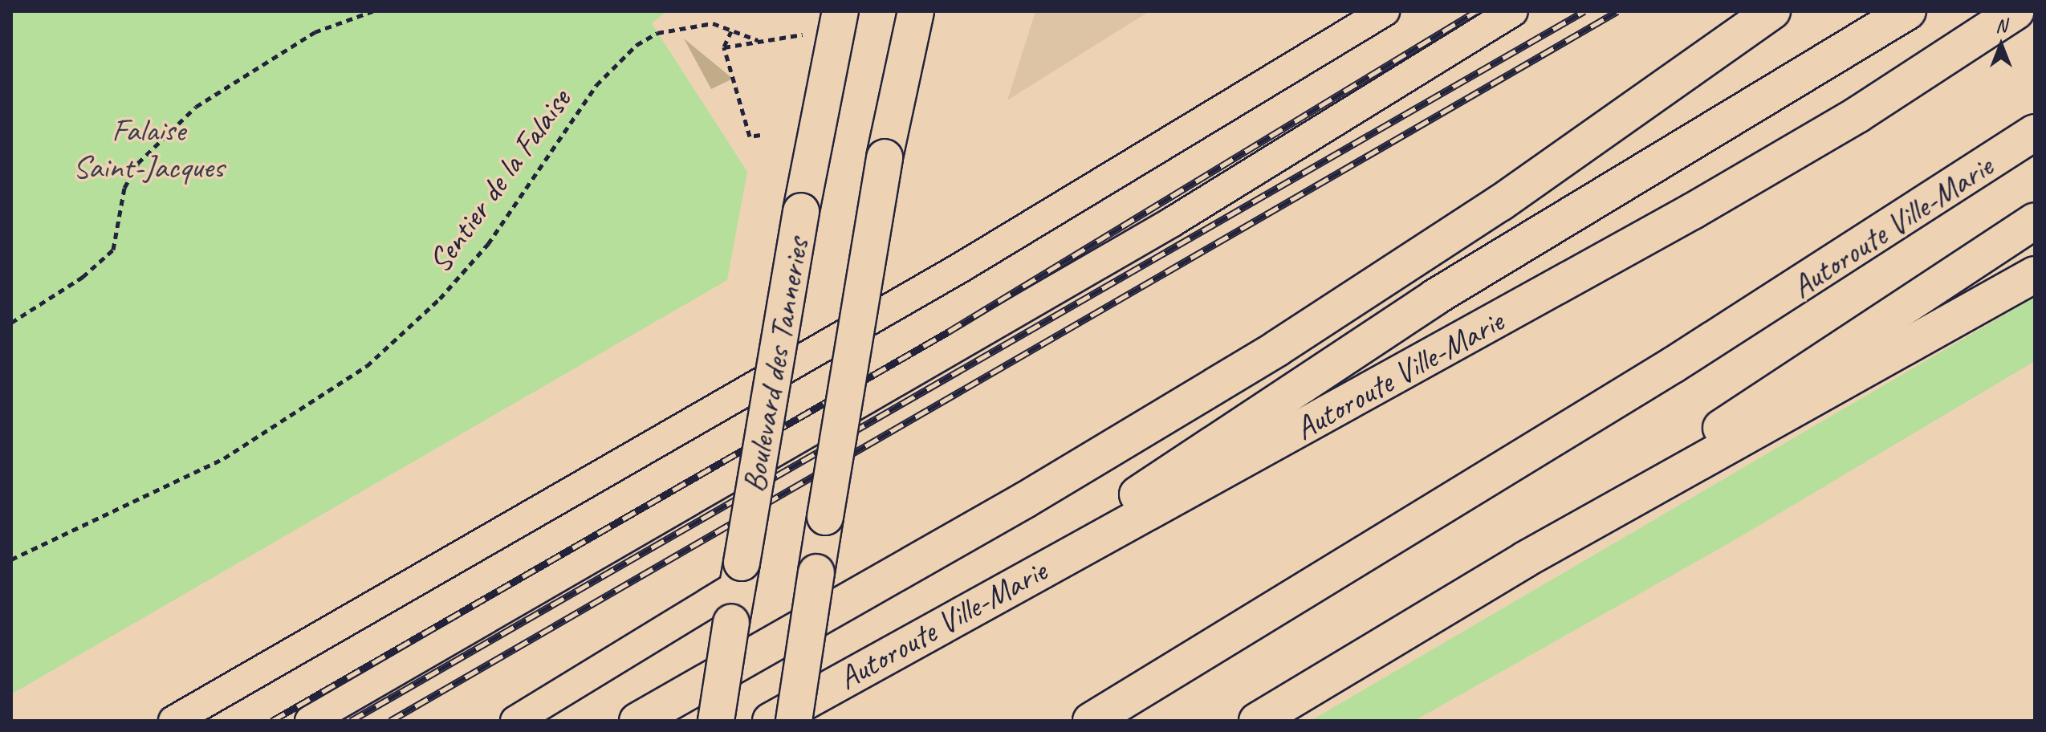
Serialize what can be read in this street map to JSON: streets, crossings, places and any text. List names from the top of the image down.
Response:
{
  "streets": {
    "main road": ["Autoroute Ville-Marie", "Boulevard des Tanneries"],
    "path": ["Sentier de la Falaise"]
  },
  "parks": ["Falaise Saint-Jacques"],
  "north": "top"
}
